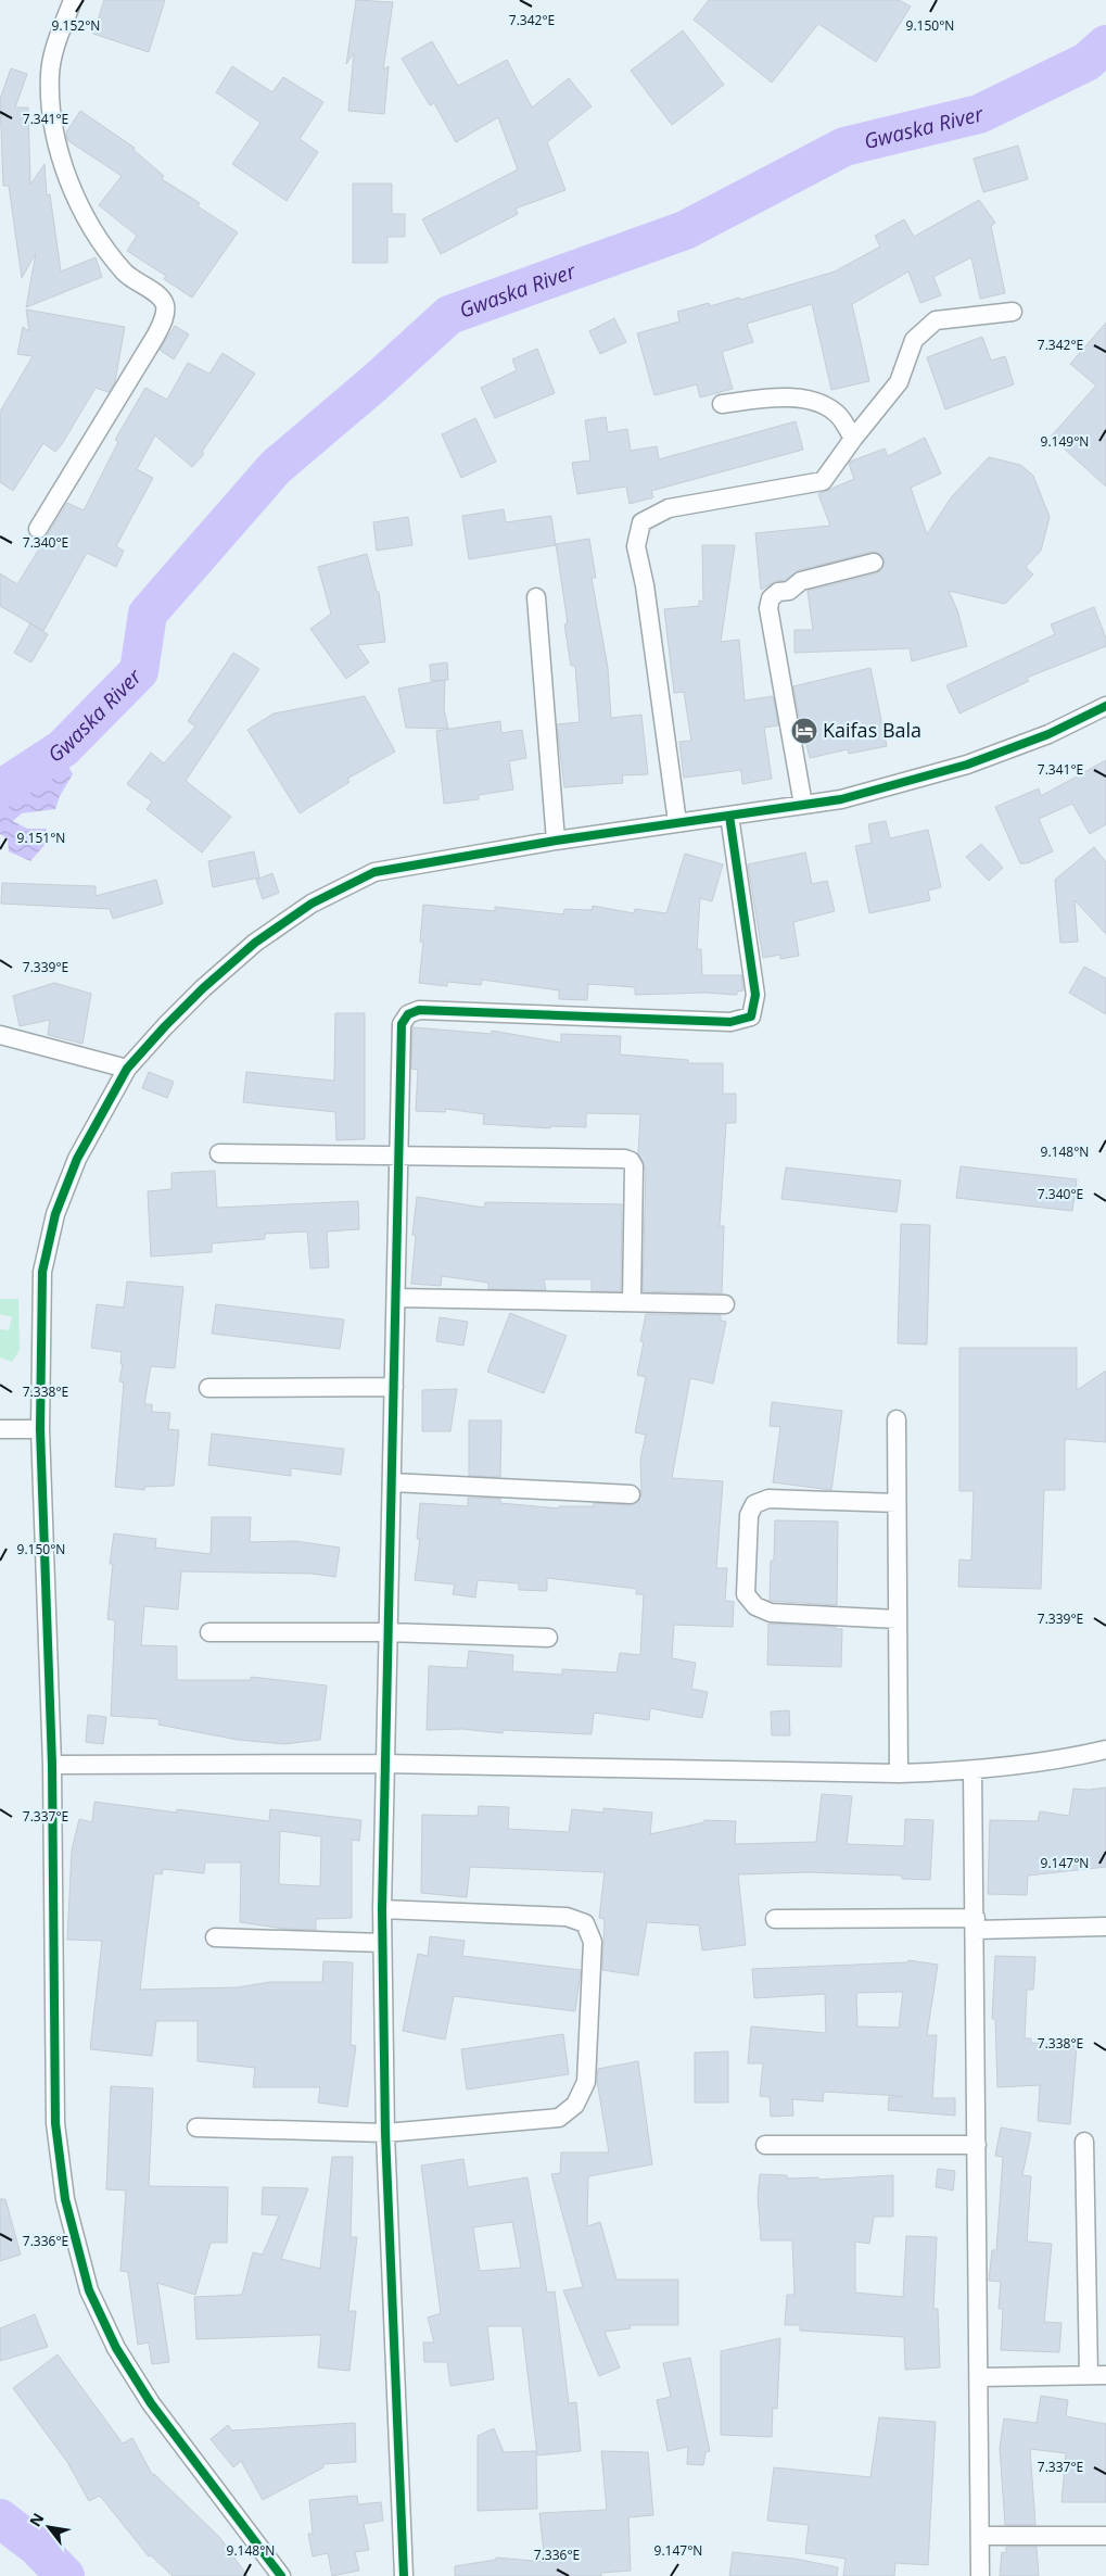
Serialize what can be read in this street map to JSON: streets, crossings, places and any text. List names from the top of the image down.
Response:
{
  "water": ["Gwaska River"],
  "places": {
    "hotel": ["Kaifas Bala"]
  },
  "north": "top left",
  "coordinates": [
    "7.342°E",
    "9.152°N",
    "9.150°N",
    "7.341°E",
    "9.149°N",
    "7.340°E",
    "9.151°N",
    "7.339°E",
    "9.148°N",
    "7.338°E",
    "7.337°E",
    "9.147°N",
    "7.336°E"
  ]
}
